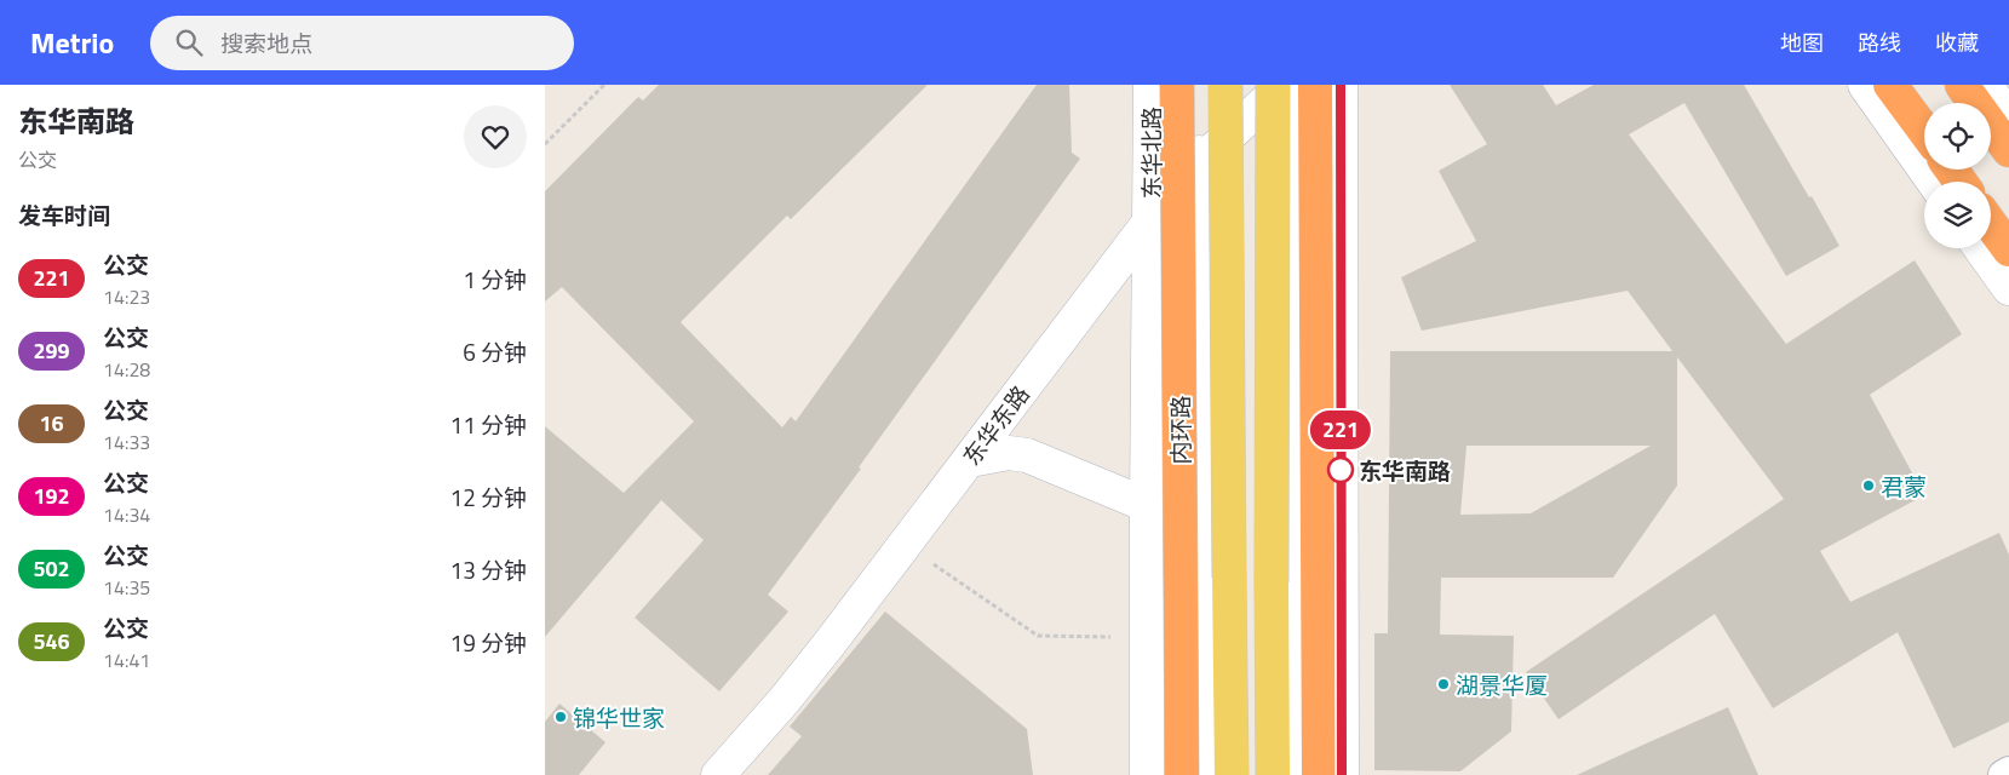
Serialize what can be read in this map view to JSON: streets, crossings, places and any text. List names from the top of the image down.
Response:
{
  "streets": {
    "highway": ["内环路"],
    "street": ["东华北路", "东华东路"]
  },
  "crossings": [
    ["东华北路", "东华东路"]
  ],
  "places": [
    "东华南路",
    "君蒙",
    "湖景华厦",
    "锦华世家"
  ],
  "lines": ["bus line 221"],
  "page": {
    "header": "Metrio",
    "search": "搜索地点",
    "nav": ["地图", "路线", "收藏"],
    "heading": [
      ["东华南路", "公交"],
      "发车时间"
    ],
    "on_map": "221",
    "list": [
      {
        "mark": "221",
        "name": "公交",
        "note": "14:23",
        "value": "1 分钟"
      },
      {
        "mark": "299",
        "name": "公交",
        "note": "14:28",
        "value": "6 分钟"
      },
      {
        "mark": "16",
        "name": "公交",
        "note": "14:33",
        "value": "11 分钟"
      },
      {
        "mark": "192",
        "name": "公交",
        "note": "14:34",
        "value": "12 分钟"
      },
      {
        "mark": "502",
        "name": "公交",
        "note": "14:35",
        "value": "13 分钟"
      },
      {
        "mark": "546",
        "name": "公交",
        "note": "14:41",
        "value": "19 分钟"
      }
    ]
  }
}
